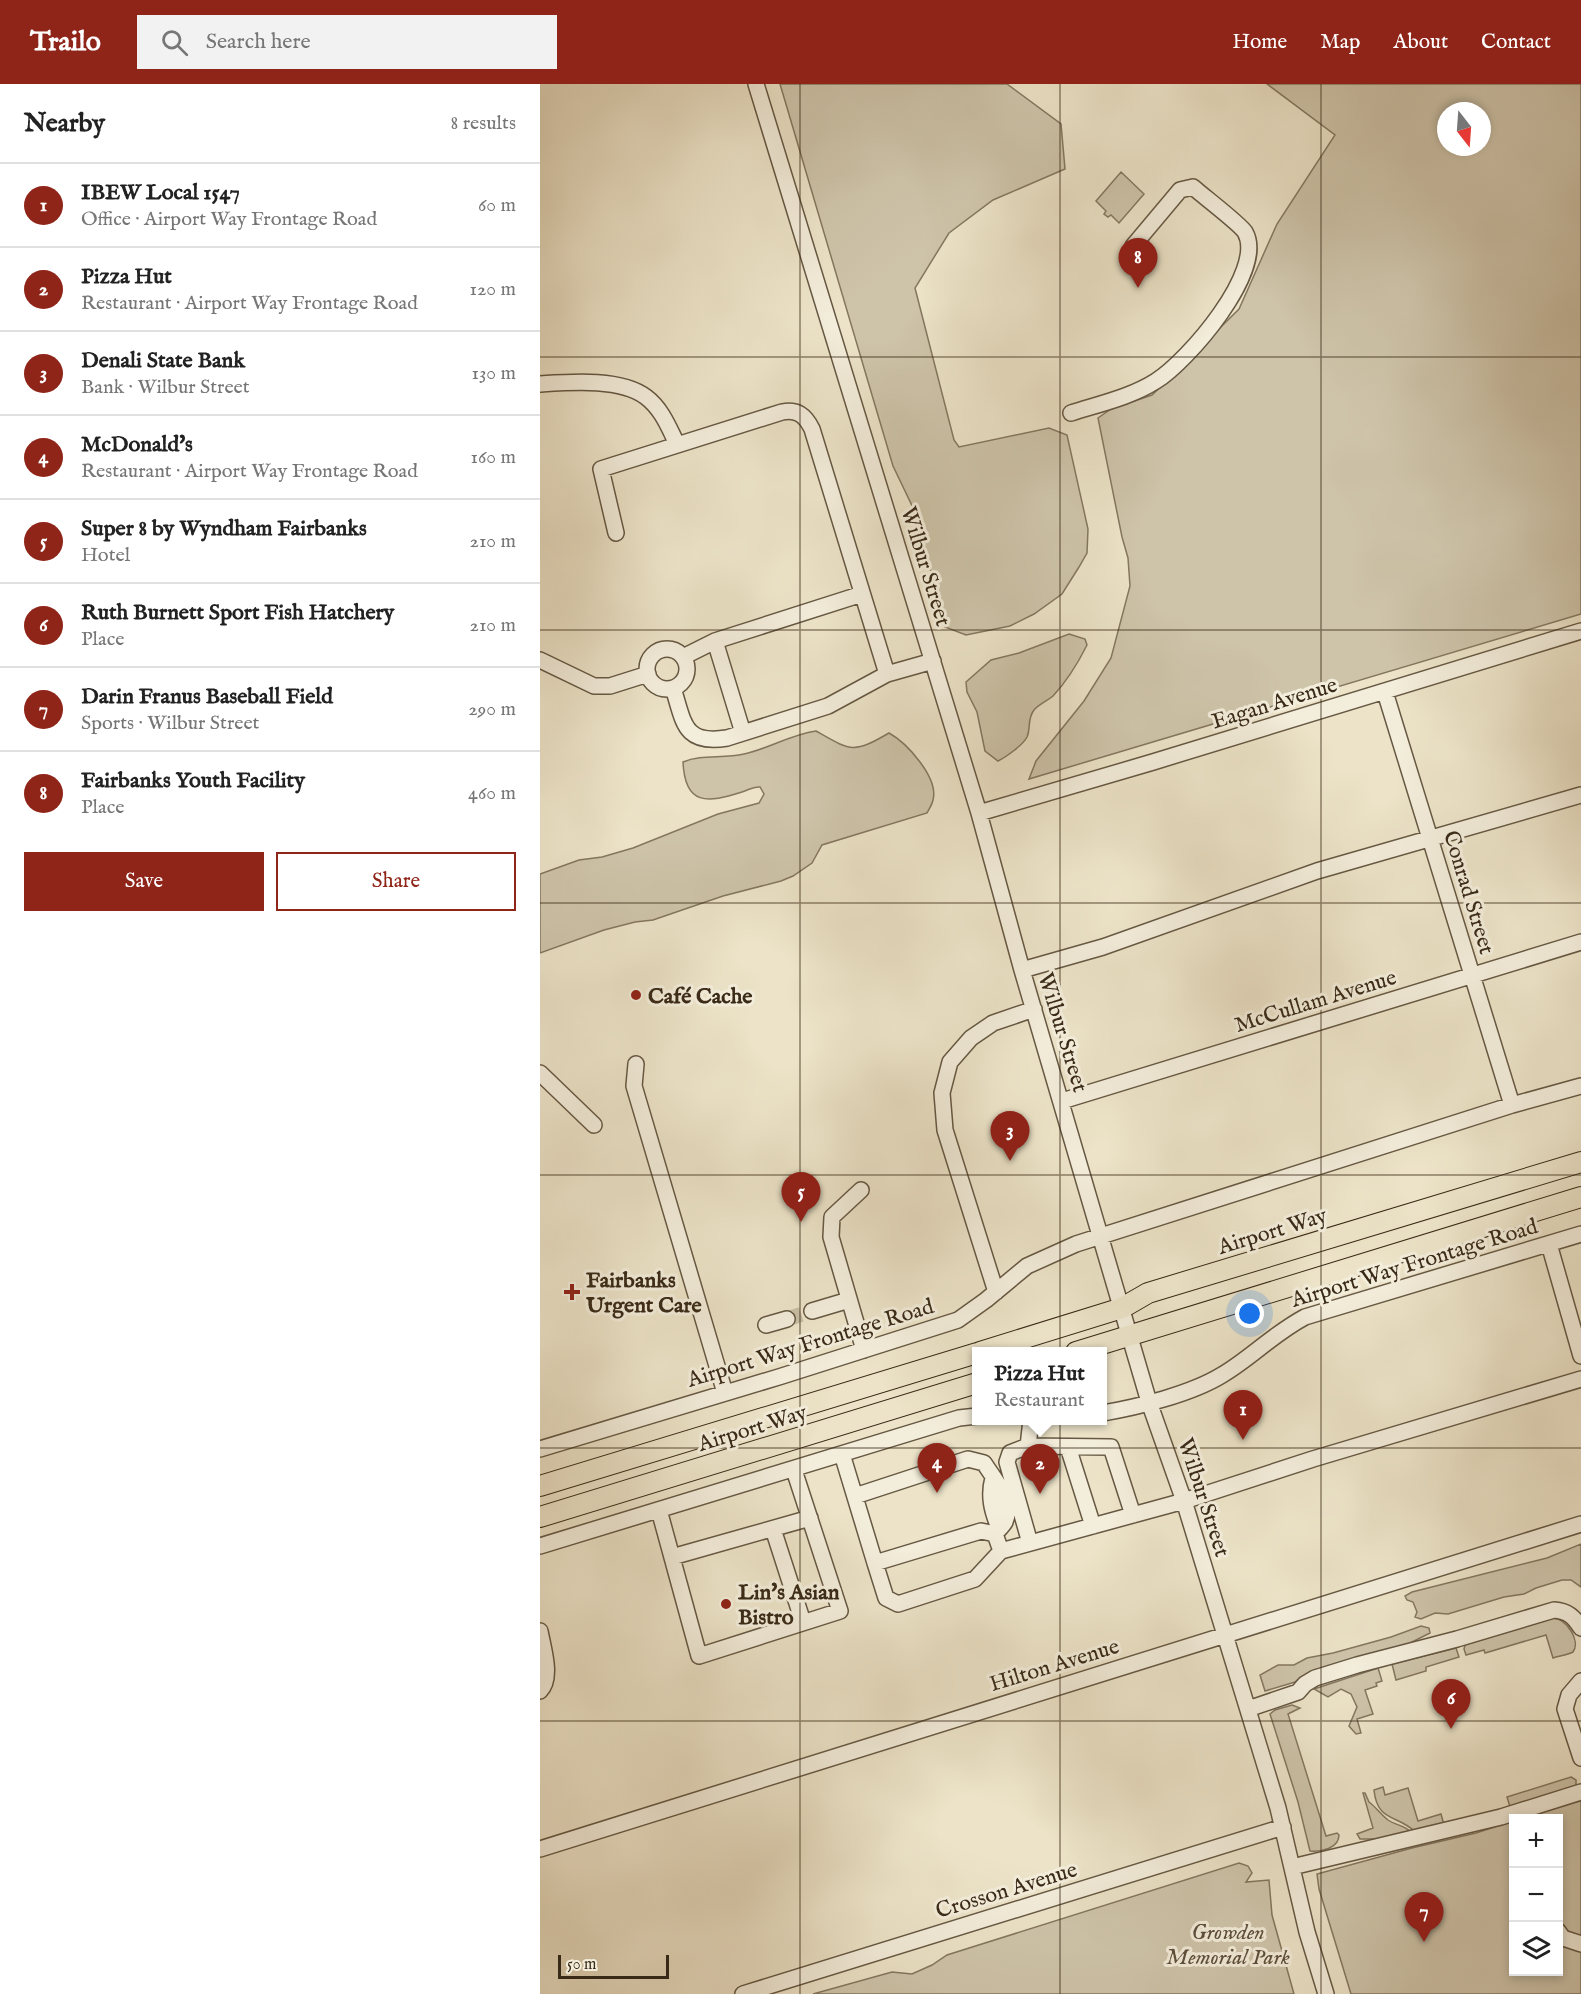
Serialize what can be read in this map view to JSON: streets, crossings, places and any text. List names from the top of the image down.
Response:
{
  "streets": {
    "main road": ["Airport Way"],
    "street": [
      "Wilbur Street",
      "Eagan Avenue",
      "Conrad Street",
      "McCullam Avenue",
      "Airport Way Frontage Road",
      "Hilton Avenue",
      "Crosson Avenue"
    ]
  },
  "crossings": [
    ["Wilbur Street", "Eagan Avenue"],
    ["Wilbur Street", "McCullam Avenue"],
    ["Wilbur Street", "Airport Way"],
    ["Wilbur Street", "Airport Way Frontage Road"],
    ["Wilbur Street", "Hilton Avenue"],
    ["Wilbur Street", "Crosson Avenue"],
    ["Eagan Avenue", "Conrad Street"],
    ["Conrad Street", "McCullam Avenue"]
  ],
  "parks": ["Growden Memorial Park"],
  "places": {
    "other": ["Café Cache", "Lin's Asian Bistro"],
    "health": ["Fairbanks Urgent Care"]
  },
  "scale_bar": "50 m",
  "north": "bottom",
  "page": {
    "header": "Trailo",
    "search": "Search here",
    "nav": [
      "Home",
      "Map",
      "About",
      "Contact"
    ],
    "heading": ["Nearby", "8 results"],
    "list": [
      {
        "mark": "1",
        "name": "IBEW Local 1547",
        "note": "Office · Airport Way Frontage Road",
        "value": "60 m"
      },
      {
        "mark": "2",
        "name": "Pizza Hut",
        "note": "Restaurant · Airport Way Frontage Road",
        "value": "120 m"
      },
      {
        "mark": "3",
        "name": "Denali State Bank",
        "note": "Bank · Wilbur Street",
        "value": "130 m"
      },
      {
        "mark": "4",
        "name": "McDonald's",
        "note": "Restaurant · Airport Way Frontage Road",
        "value": "160 m"
      },
      {
        "mark": "5",
        "name": "Super 8 by Wyndham Fairbanks",
        "note": "Hotel",
        "value": "210 m"
      },
      {
        "mark": "6",
        "name": "Ruth Burnett Sport Fish Hatchery",
        "note": "Place",
        "value": "210 m"
      },
      {
        "mark": "7",
        "name": "Darin Franus Baseball Field",
        "note": "Sports · Wilbur Street",
        "value": "290 m"
      },
      {
        "mark": "8",
        "name": "Fairbanks Youth Facility",
        "note": "Place",
        "value": "460 m"
      }
    ],
    "pins": [
      "8",
      "3",
      "5",
      "1",
      "4",
      "2",
      "6",
      "7"
    ],
    "buttons": ["Save", "Share"],
    "popup": ["Pizza Hut", "Restaurant"],
    "map_buttons": ["+", "−"],
    "scale": "50 m"
  }
}
